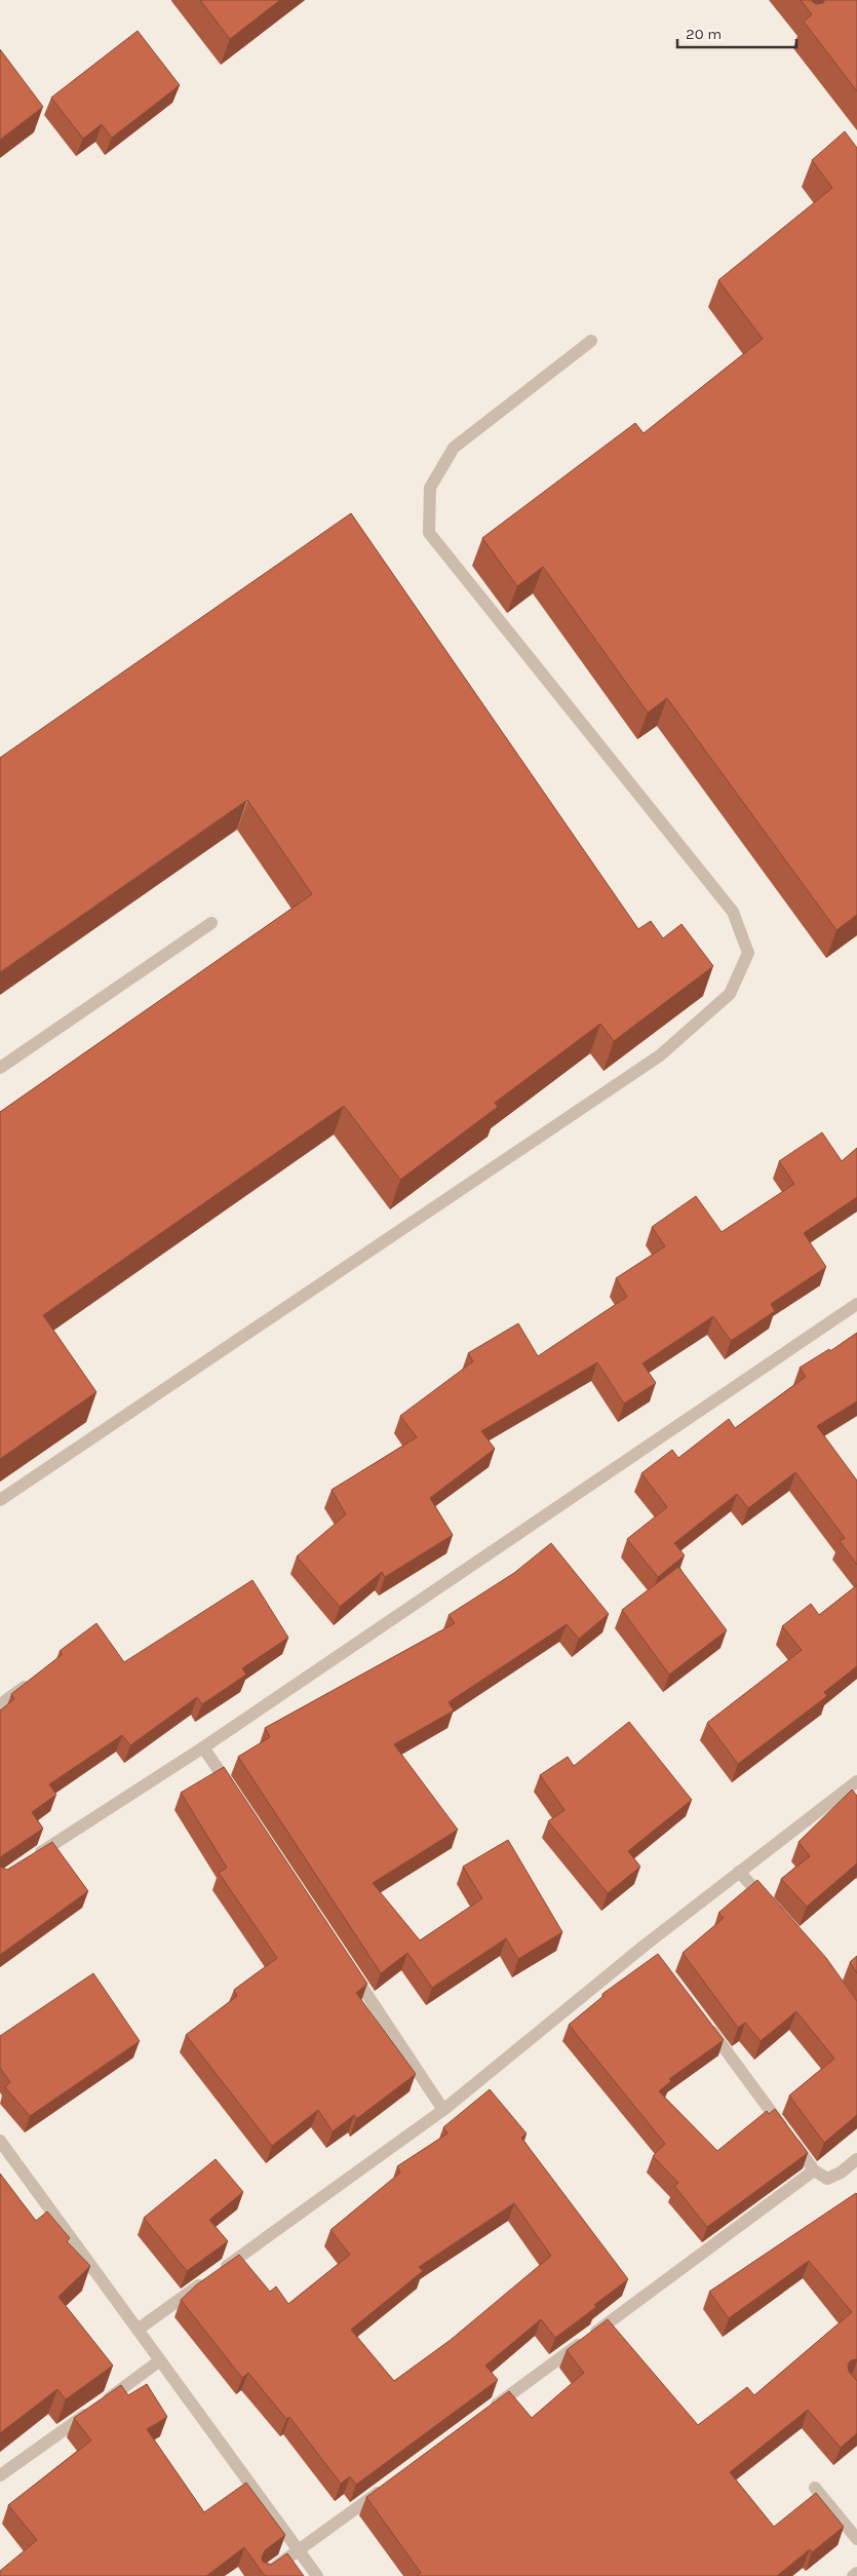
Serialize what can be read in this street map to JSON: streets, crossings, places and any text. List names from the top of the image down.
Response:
{
  "scale_bar": "20 m"
}
